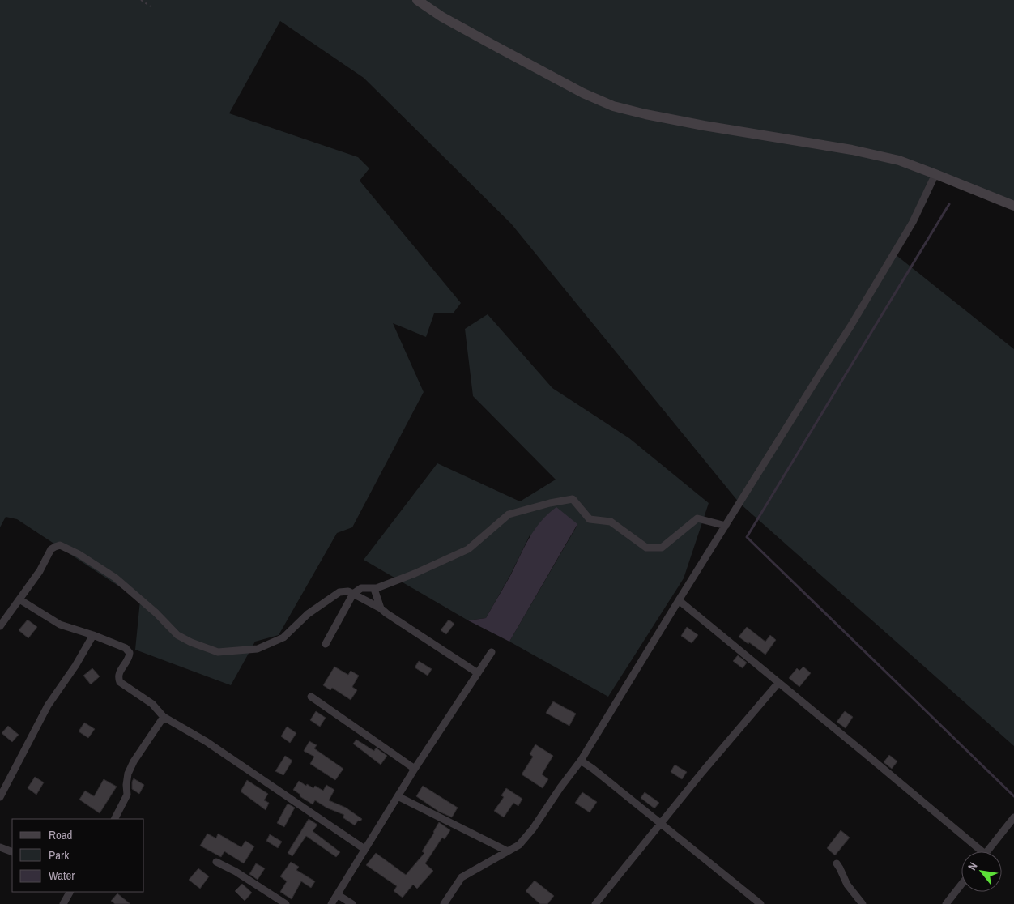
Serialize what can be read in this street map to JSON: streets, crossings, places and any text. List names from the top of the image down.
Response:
{
  "legend": ["Road", "Park", "Water"],
  "north": "top left"
}
